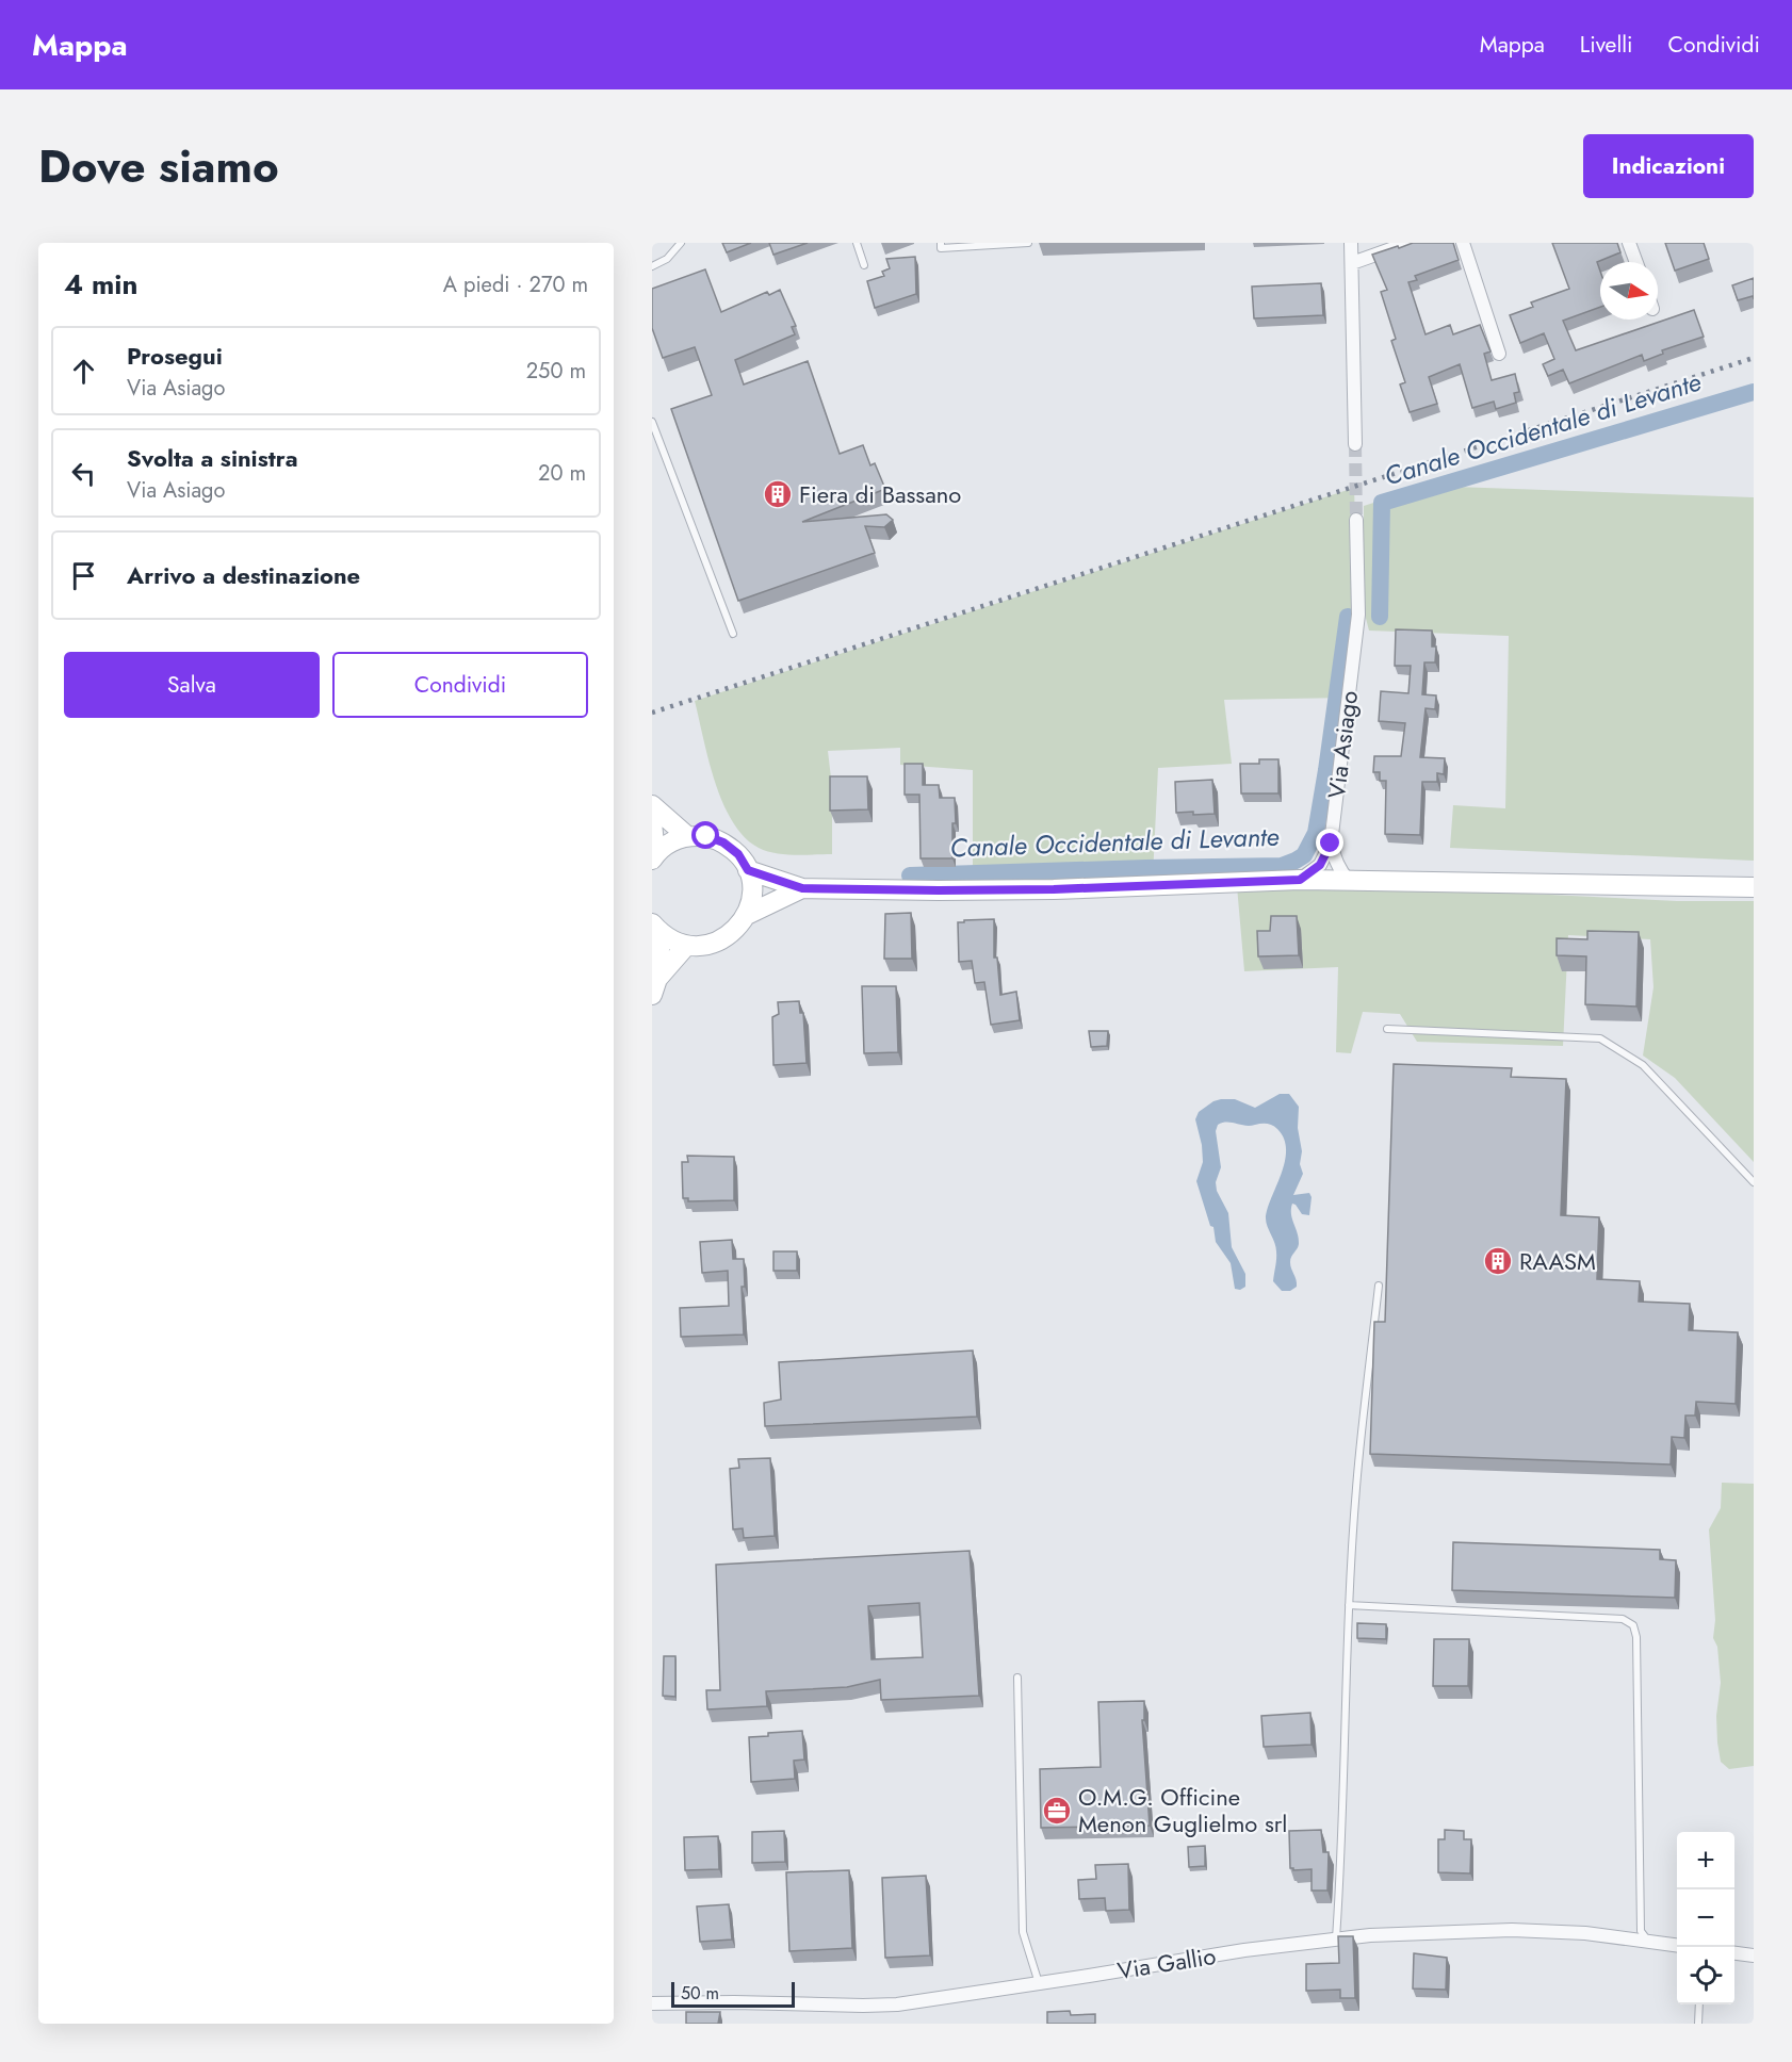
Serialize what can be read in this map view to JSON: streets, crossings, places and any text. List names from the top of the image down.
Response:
{
  "streets": {
    "street": ["Via Asiago", "Via Gallio"]
  },
  "water": ["Canale Occidentale di Levante"],
  "places": {
    "building": ["Fiera di Bassano", "RAASM"],
    "office": ["O.M.G. Officine Menon Guglielmo srl"]
  },
  "scale_bar": "50 m",
  "north": "right",
  "page": {
    "header": "Mappa",
    "nav": ["Mappa", "Livelli", "Condividi"],
    "title": "Dove siamo",
    "buttons": [
      "Indicazioni",
      ["Salva", "Condividi"]
    ],
    "heading": ["4 min", "A piedi · 270 m"],
    "list": [
      ["Prosegui", "Via Asiago", "250 m"],
      ["Svolta a sinistra", "Via Asiago", "20 m"],
      "Arrivo a destinazione"
    ],
    "map_buttons": ["+", "−"],
    "scale": "50 m"
  }
}
